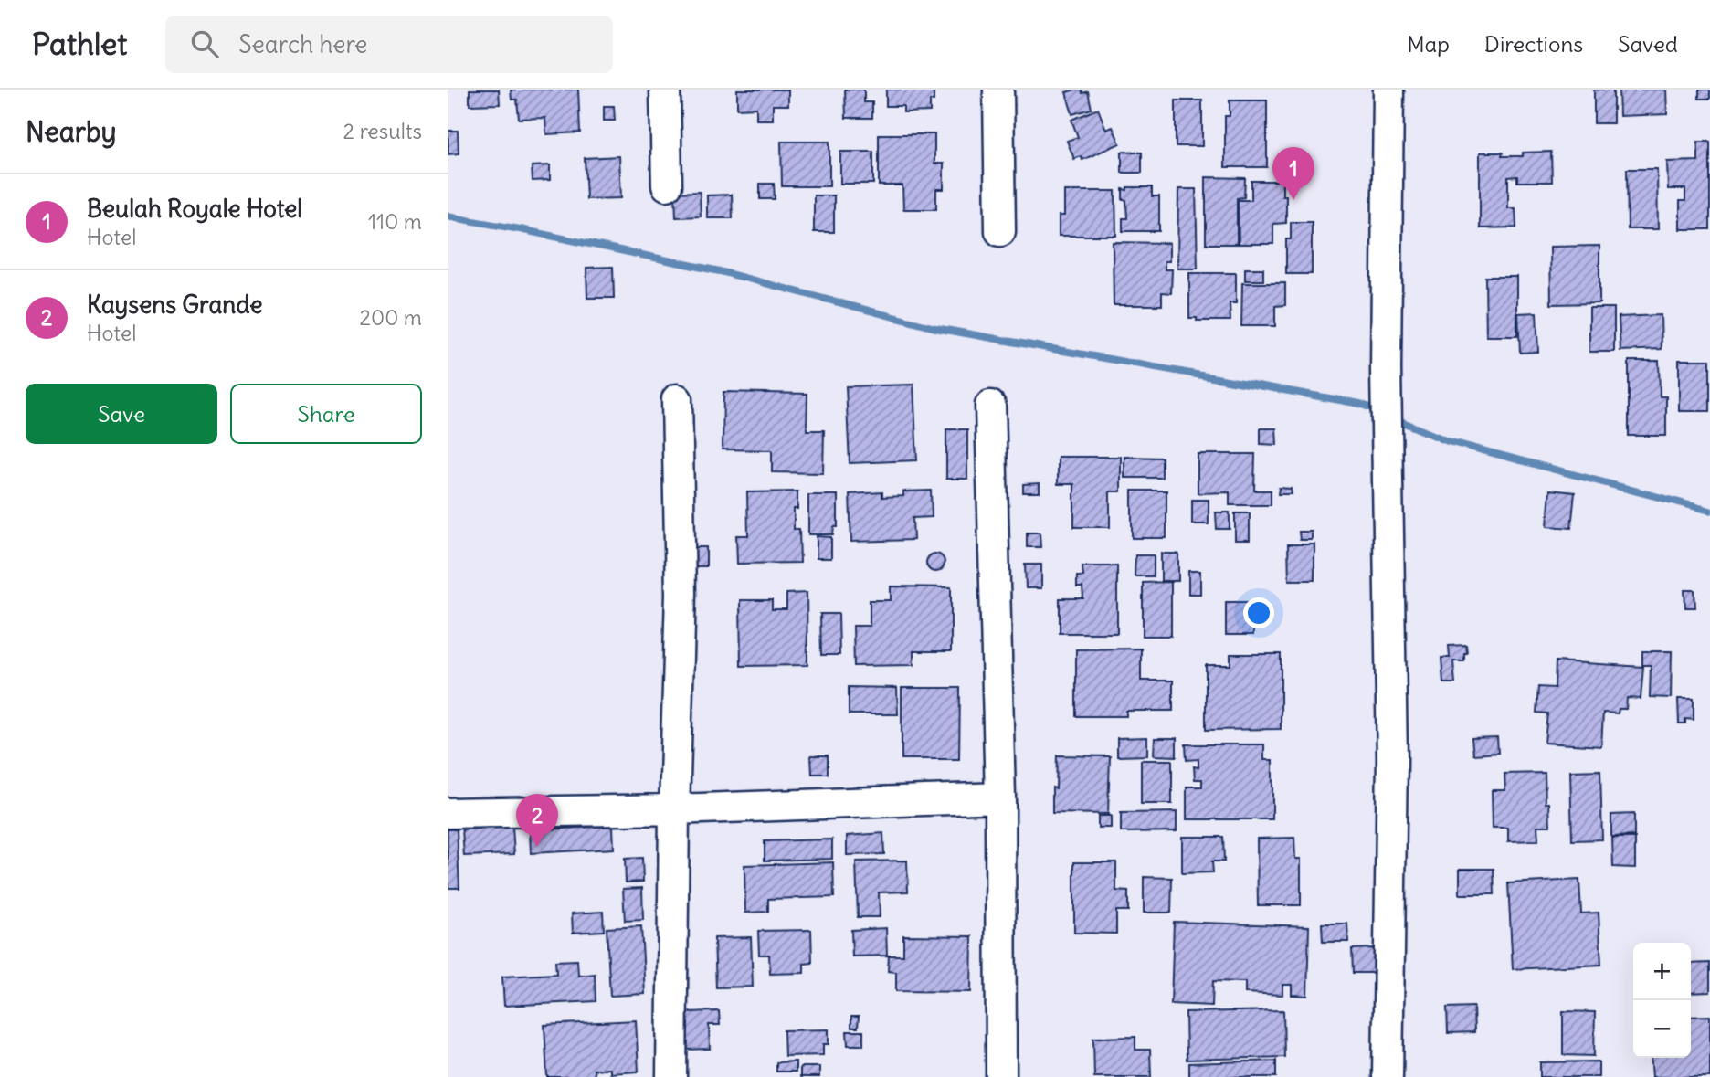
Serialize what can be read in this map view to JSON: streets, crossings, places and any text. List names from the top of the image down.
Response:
{
  "page": {
    "header": "Pathlet",
    "search": "Search here",
    "nav": ["Map", "Directions", "Saved"],
    "heading": ["Nearby", "2 results"],
    "pins": ["1", "2"],
    "list": [
      {
        "mark": "1",
        "name": "Beulah Royale Hotel",
        "note": "Hotel",
        "value": "110 m"
      },
      {
        "mark": "2",
        "name": "Kaysens Grande",
        "note": "Hotel",
        "value": "200 m"
      }
    ],
    "buttons": ["Save", "Share"],
    "map_buttons": ["+", "−"]
  }
}
